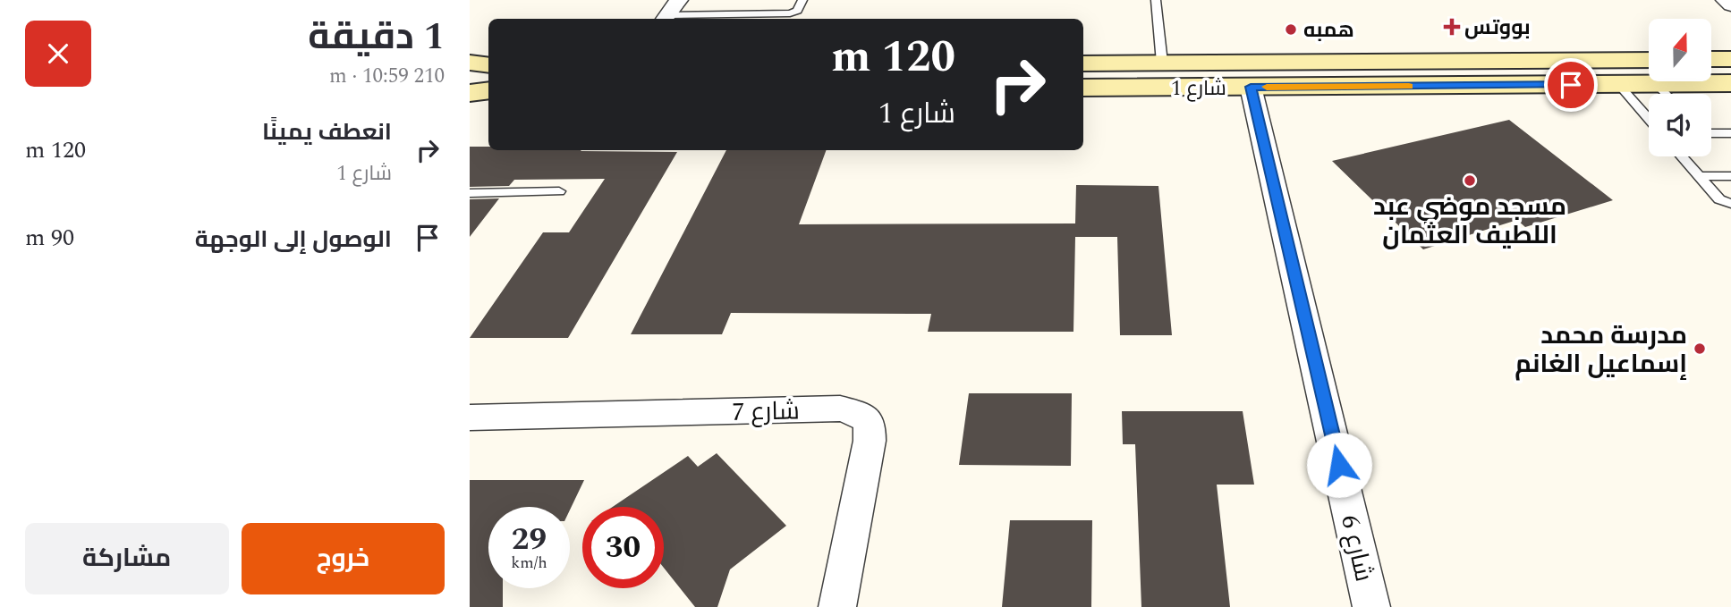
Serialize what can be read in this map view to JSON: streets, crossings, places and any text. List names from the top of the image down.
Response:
{
  "streets": {
    "street": ["شارع 1", "شارع 7", "شارع 6"]
  },
  "crossings": [
    ["شارع 1", "شارع 6"]
  ],
  "places": {
    "health": ["بووتس"],
    "other": ["همبه", "مسجد موضي عبد اللطيف العثمان", "مدرسة محمد إسماعيل الغانم"]
  },
  "north": "top",
  "page": {
    "heading": ["1 دقيقة", "210 m · 10:59"],
    "turn": ["120 m", "شارع 1"],
    "list": [
      {
        "name": "انعطف يمينًا",
        "note": "شارع 1",
        "value": "120 m"
      },
      {
        "name": "الوصول إلى الوجهة",
        "value": "90 m"
      }
    ],
    "speed": "29 km/h",
    "limit": "30",
    "buttons": ["خروج", "مشاركة"]
  }
}
